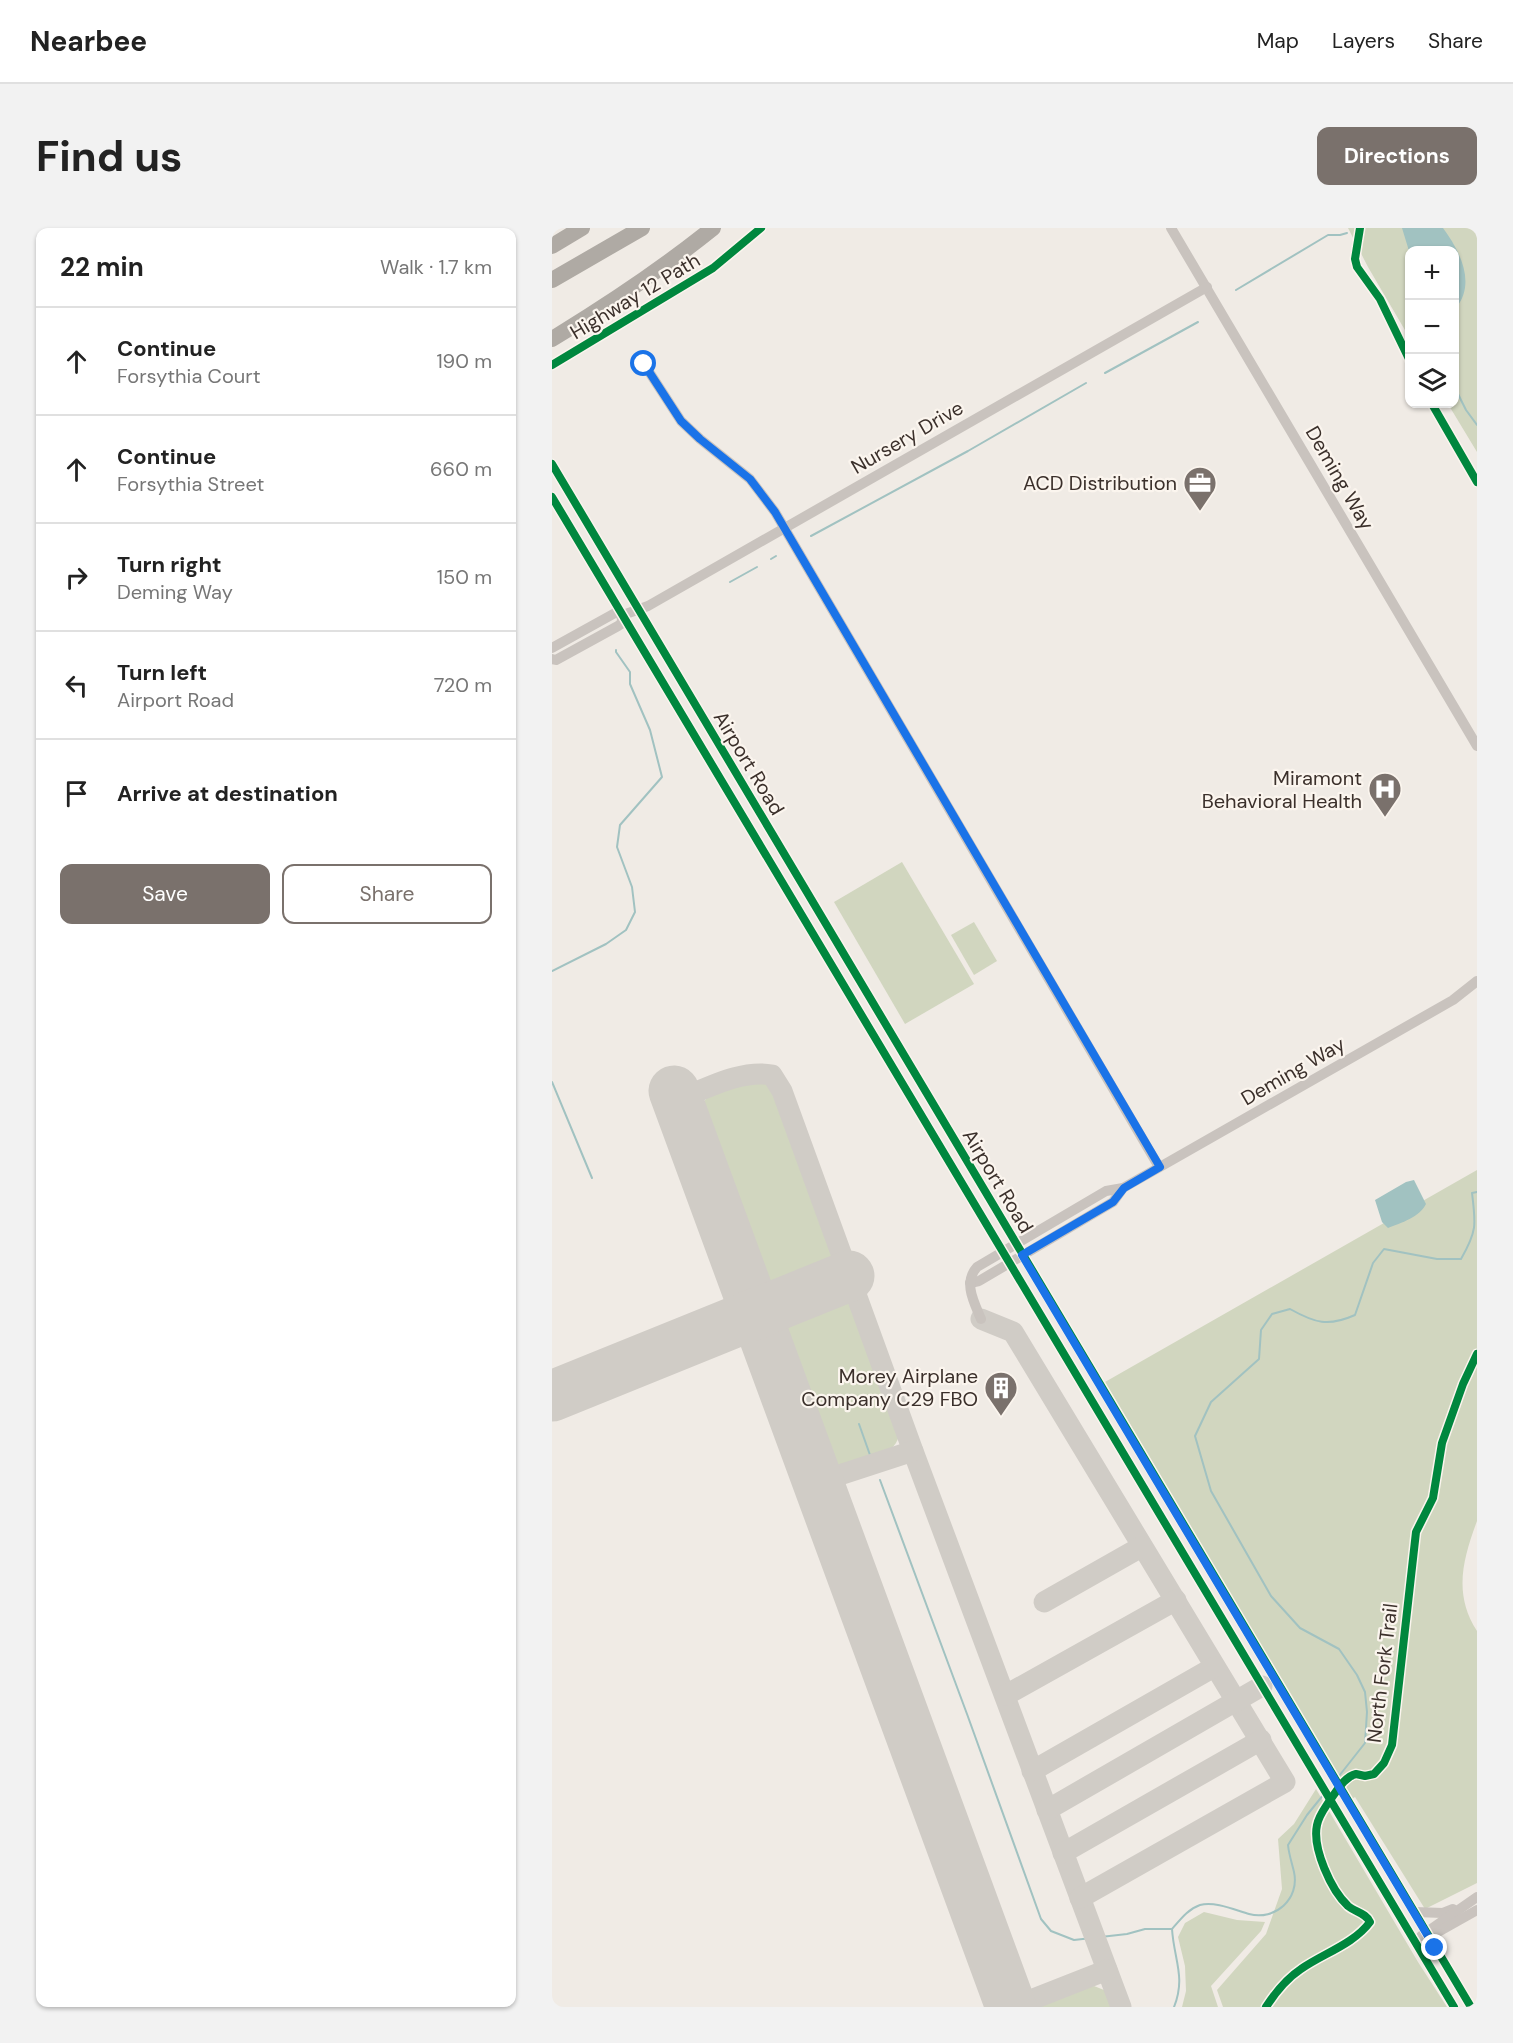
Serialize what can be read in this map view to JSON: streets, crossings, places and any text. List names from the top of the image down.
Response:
{
  "streets": {
    "street": ["Nursery Drive", "Deming Way", "Airport Road"],
    "cycle path": ["Highway 12 Path", "North Fork Trail"]
  },
  "crossings": [
    ["Nursery Drive", "Deming Way"],
    ["Nursery Drive", "Airport Road"],
    ["Deming Way", "Airport Road"]
  ],
  "places": {
    "office": ["ACD Distribution"],
    "hospital": ["Miramont Behavioral Health"],
    "building": ["Morey Airplane Company C29 FBO"]
  },
  "page": {
    "header": "Nearbee",
    "nav": ["Map", "Layers", "Share"],
    "buttons": [
      "Directions",
      ["Save", "Share"]
    ],
    "title": "Find us",
    "heading": ["22 min", "Walk · 1.7 km"],
    "map_buttons": ["+", "−"],
    "list": [
      ["Continue", "Forsythia Court", "190 m"],
      ["Continue", "Forsythia Street", "660 m"],
      ["Turn right", "Deming Way", "150 m"],
      ["Turn left", "Airport Road", "720 m"],
      "Arrive at destination"
    ]
  }
}
